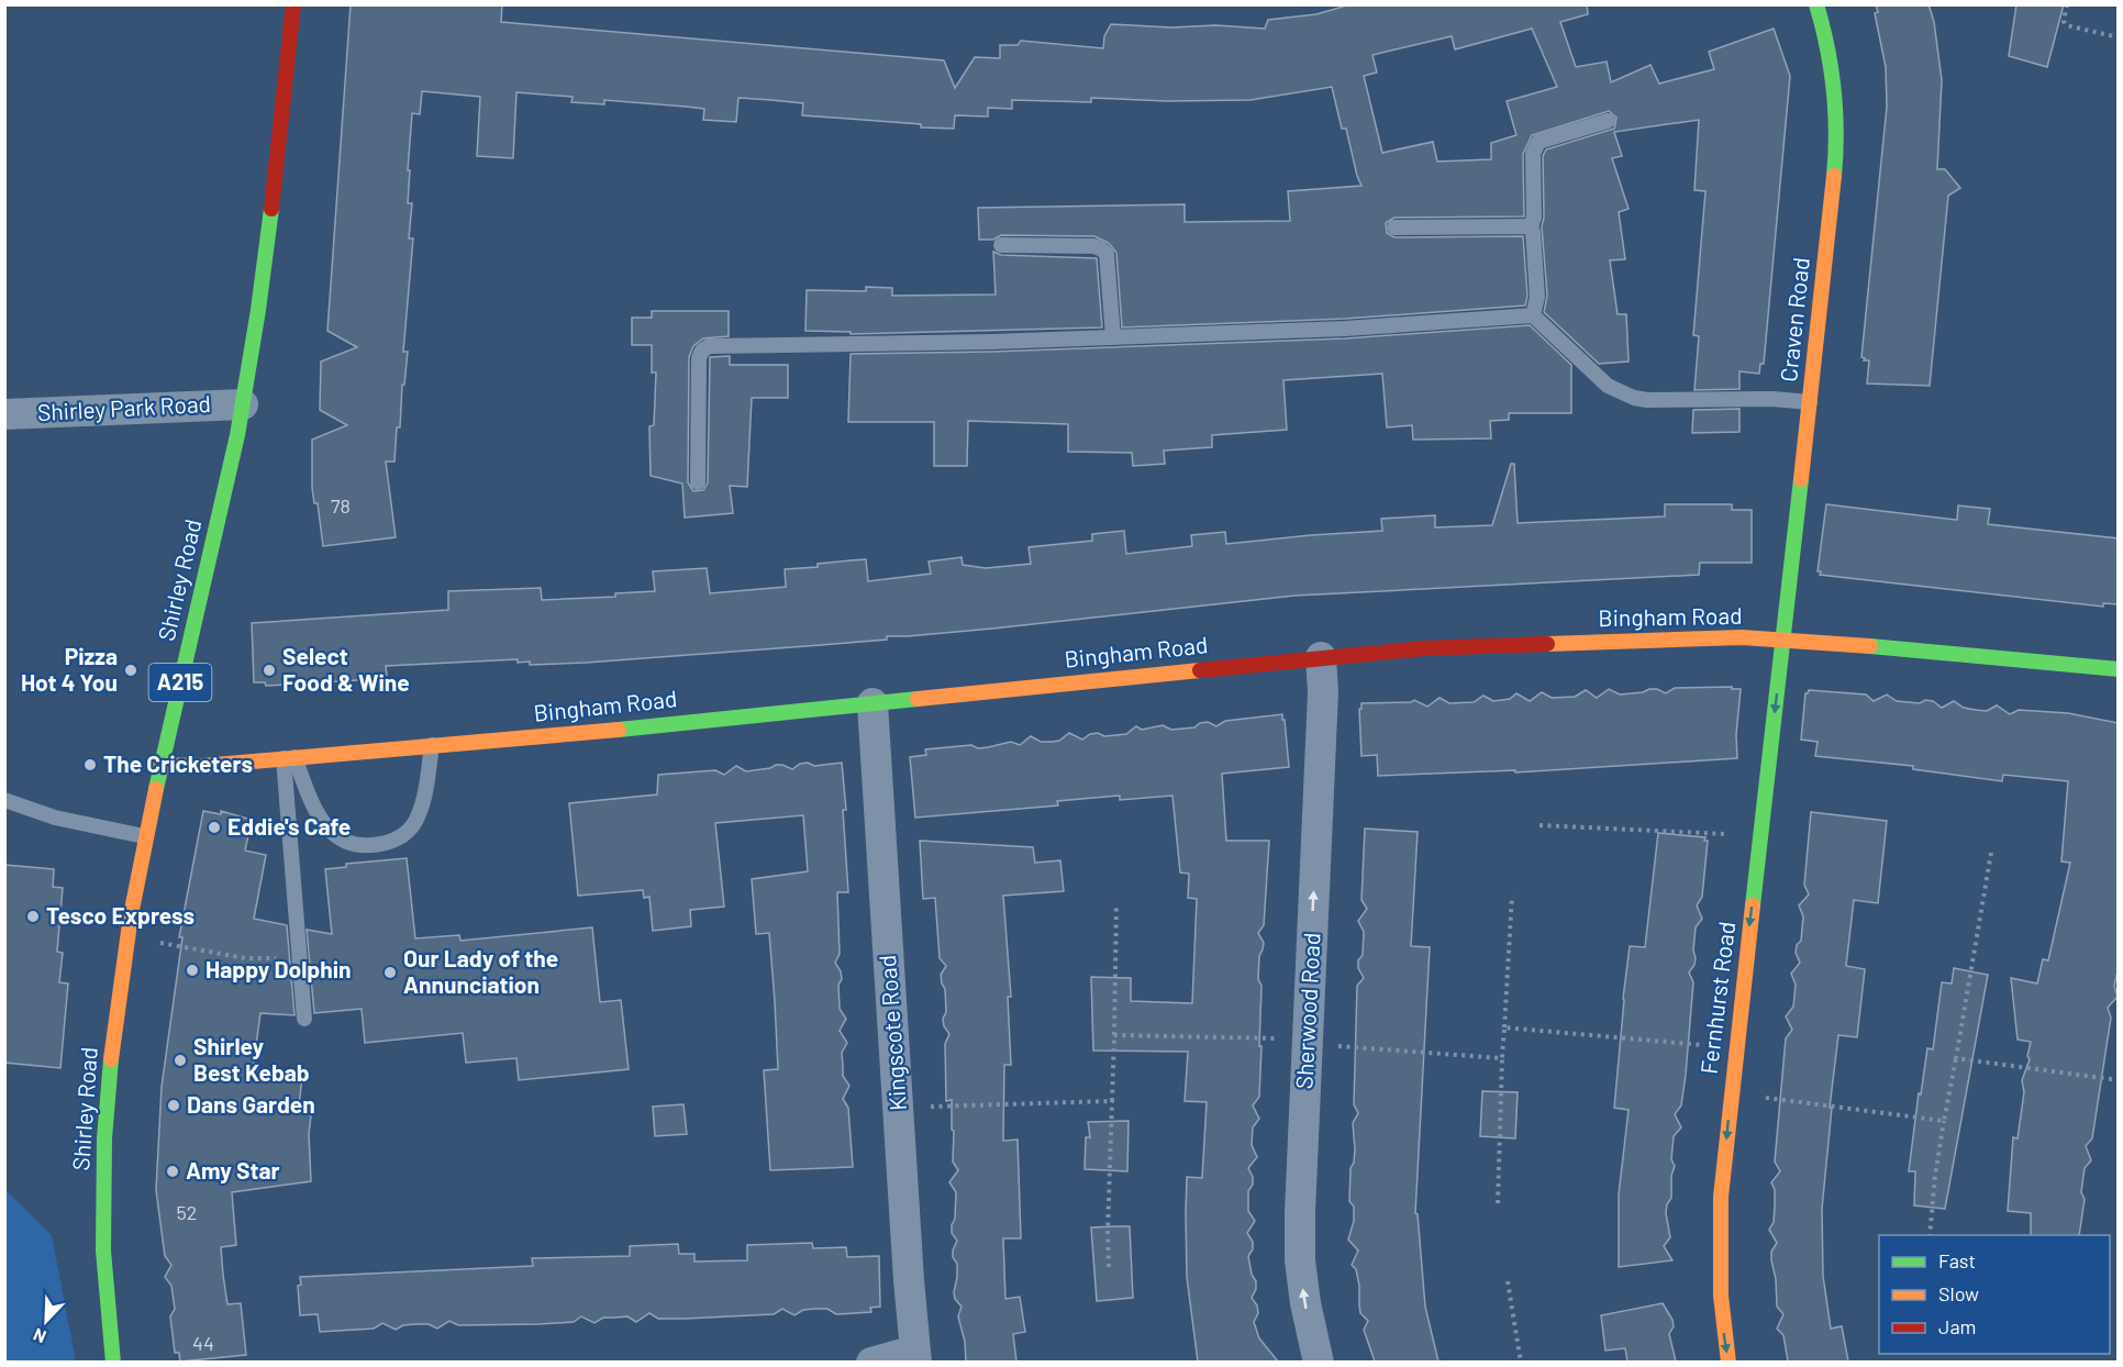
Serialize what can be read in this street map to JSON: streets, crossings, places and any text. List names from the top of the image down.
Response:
{
  "streets": {
    "street": [
      "Craven Road",
      "Shirley Park Road",
      "Shirley Road",
      "Bingham Road",
      "A215",
      "Fernhurst Road",
      "Sherwood Road",
      "Kingscote Road"
    ]
  },
  "crossings": [
    ["Craven Road", "Bingham Road"],
    ["Craven Road", "Fernhurst Road"],
    ["Shirley Park Road", "Shirley Road"],
    ["Shirley Road", "Bingham Road"],
    ["Bingham Road", "Fernhurst Road"],
    ["Bingham Road", "Sherwood Road"],
    ["Bingham Road", "Kingscote Road"]
  ],
  "one_way": ["Fernhurst Road", "Sherwood Road"],
  "places": [
    "Pizza Hot 4 You",
    "Select Food & Wine",
    "The Cricketers",
    "Eddie's Cafe",
    "Tesco Express",
    "Happy Dolphin",
    "Our Lady of the Annunciation",
    "Shirley Best Kebab",
    "Dans Garden",
    "Amy Star"
  ],
  "house_numbers": ["78", "52", "44"],
  "legend": ["Fast", "Slow", "Jam"],
  "north": "bottom left"
}
